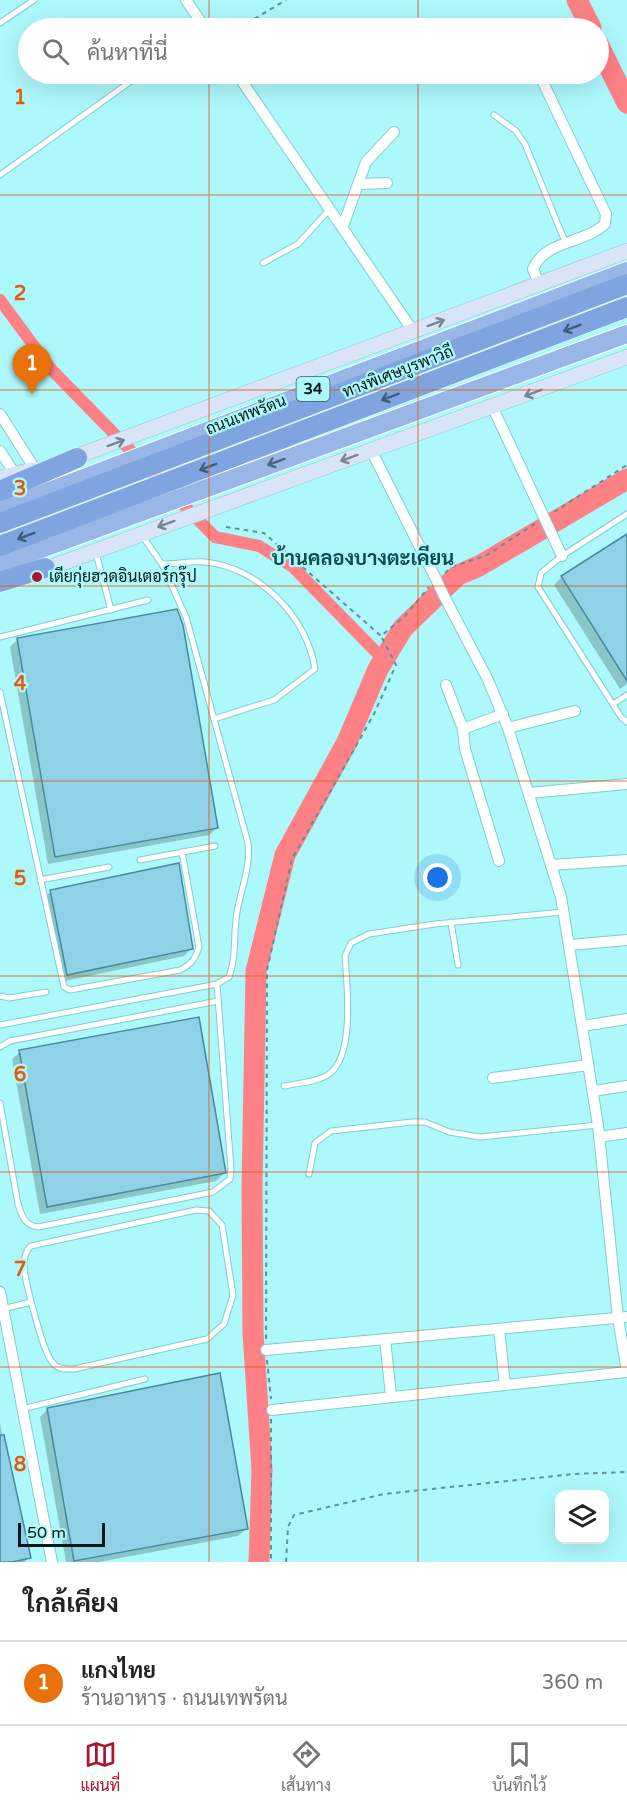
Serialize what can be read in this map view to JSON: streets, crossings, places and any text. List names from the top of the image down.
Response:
{
  "streets": {
    "highway": ["ทางพิเศษบูรพาวิถี", "34", "ถนนเทพรัตน"]
  },
  "districts": ["บ้านคลองบางตะเคียน"],
  "places": ["เตียกุ่ยฮวดอินเตอร์กรุ๊ป"],
  "scale_bar": "50 m",
  "page": {
    "search": "ค้นหาที่นี่",
    "pins": "1",
    "scale": "50 m",
    "heading": "ใกล้เคียง",
    "list": [
      {
        "mark": "1",
        "name": "แกงไทย",
        "note": "ร้านอาหาร · ถนนเทพรัตน",
        "value": "360 m"
      }
    ],
    "nav": ["แผนที่", "เส้นทาง", "บันทึกไว้"]
  },
  "grid": {
    "rows": [
      "1",
      "2",
      "3",
      "4",
      "5",
      "6",
      "7",
      "8"
    ]
  }
}
